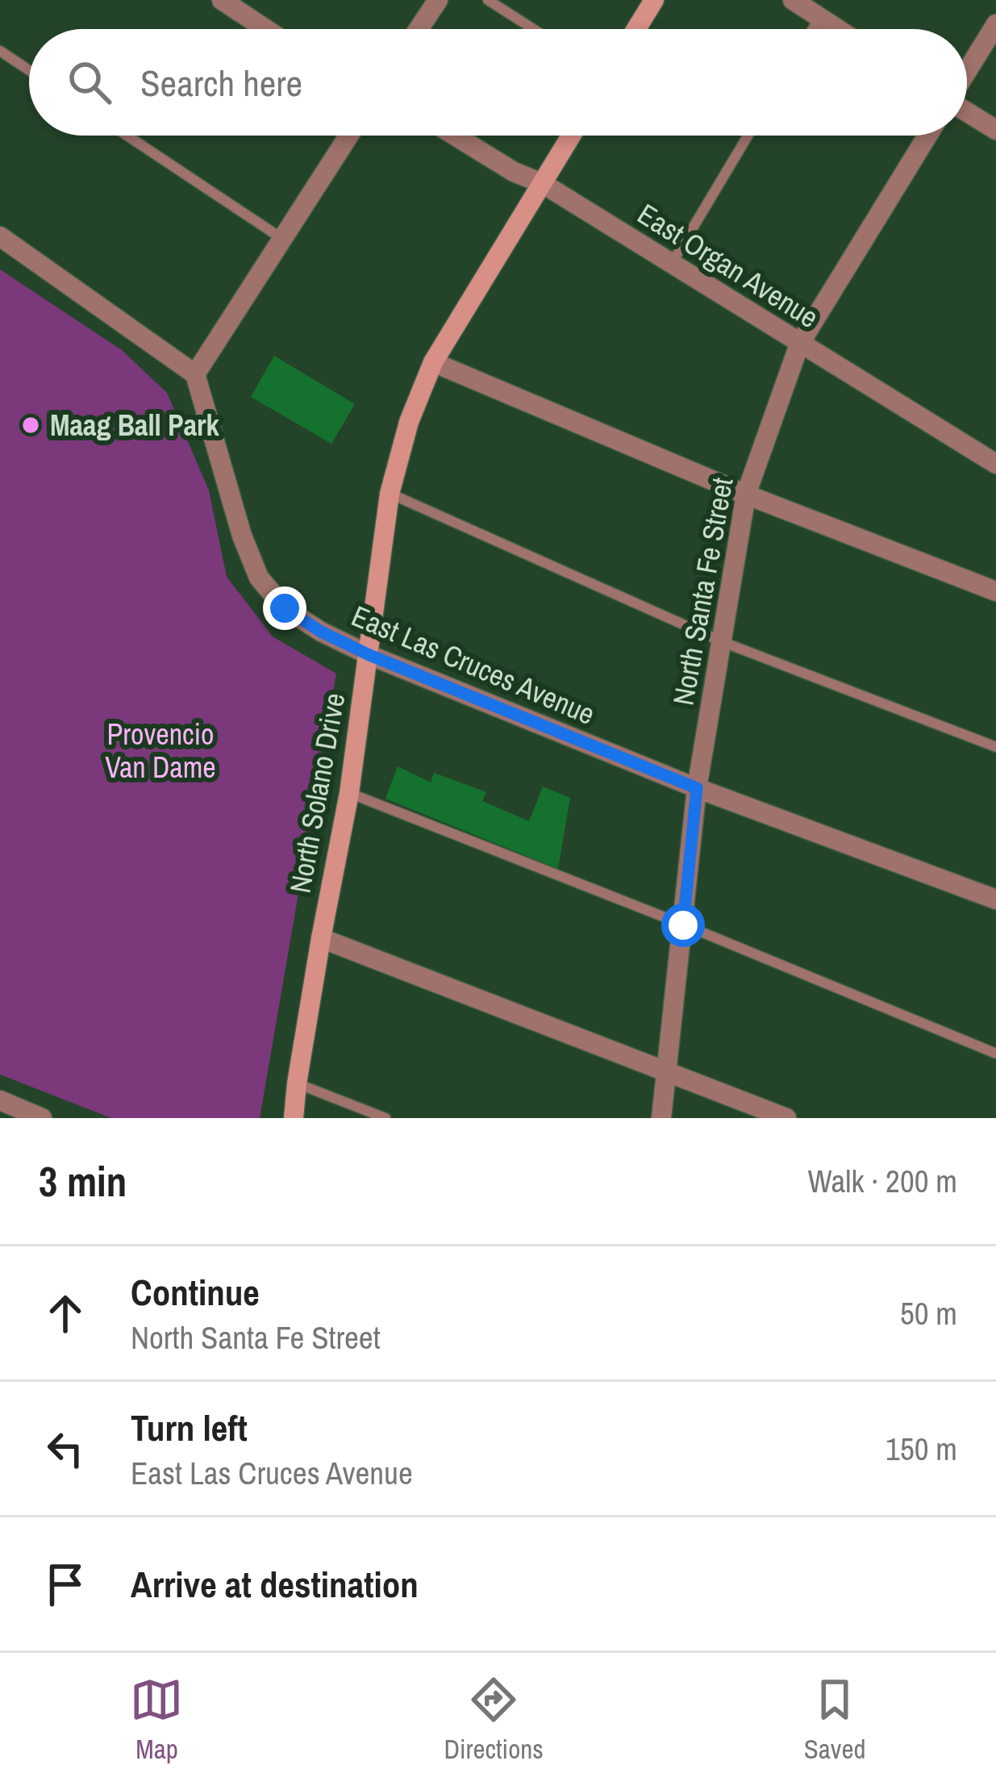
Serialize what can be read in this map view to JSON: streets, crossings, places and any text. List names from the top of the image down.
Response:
{
  "streets": {
    "main road": ["North Solano Drive"],
    "street": ["East Organ Avenue", "North Santa Fe Street", "East Las Cruces Avenue"]
  },
  "crossings": [
    ["East Organ Avenue", "North Santa Fe Street"],
    ["East Organ Avenue", "North Solano Drive"],
    ["North Santa Fe Street", "East Las Cruces Avenue"],
    ["East Las Cruces Avenue", "North Solano Drive"]
  ],
  "parks": ["Provencio Van Dame"],
  "places": ["Maag Ball Park"],
  "page": {
    "search": "Search here",
    "heading": ["3 min", "Walk · 200 m"],
    "list": [
      ["Continue", "North Santa Fe Street", "50 m"],
      ["Turn left", "East Las Cruces Avenue", "150 m"],
      "Arrive at destination"
    ],
    "nav": ["Map", "Directions", "Saved"]
  }
}
